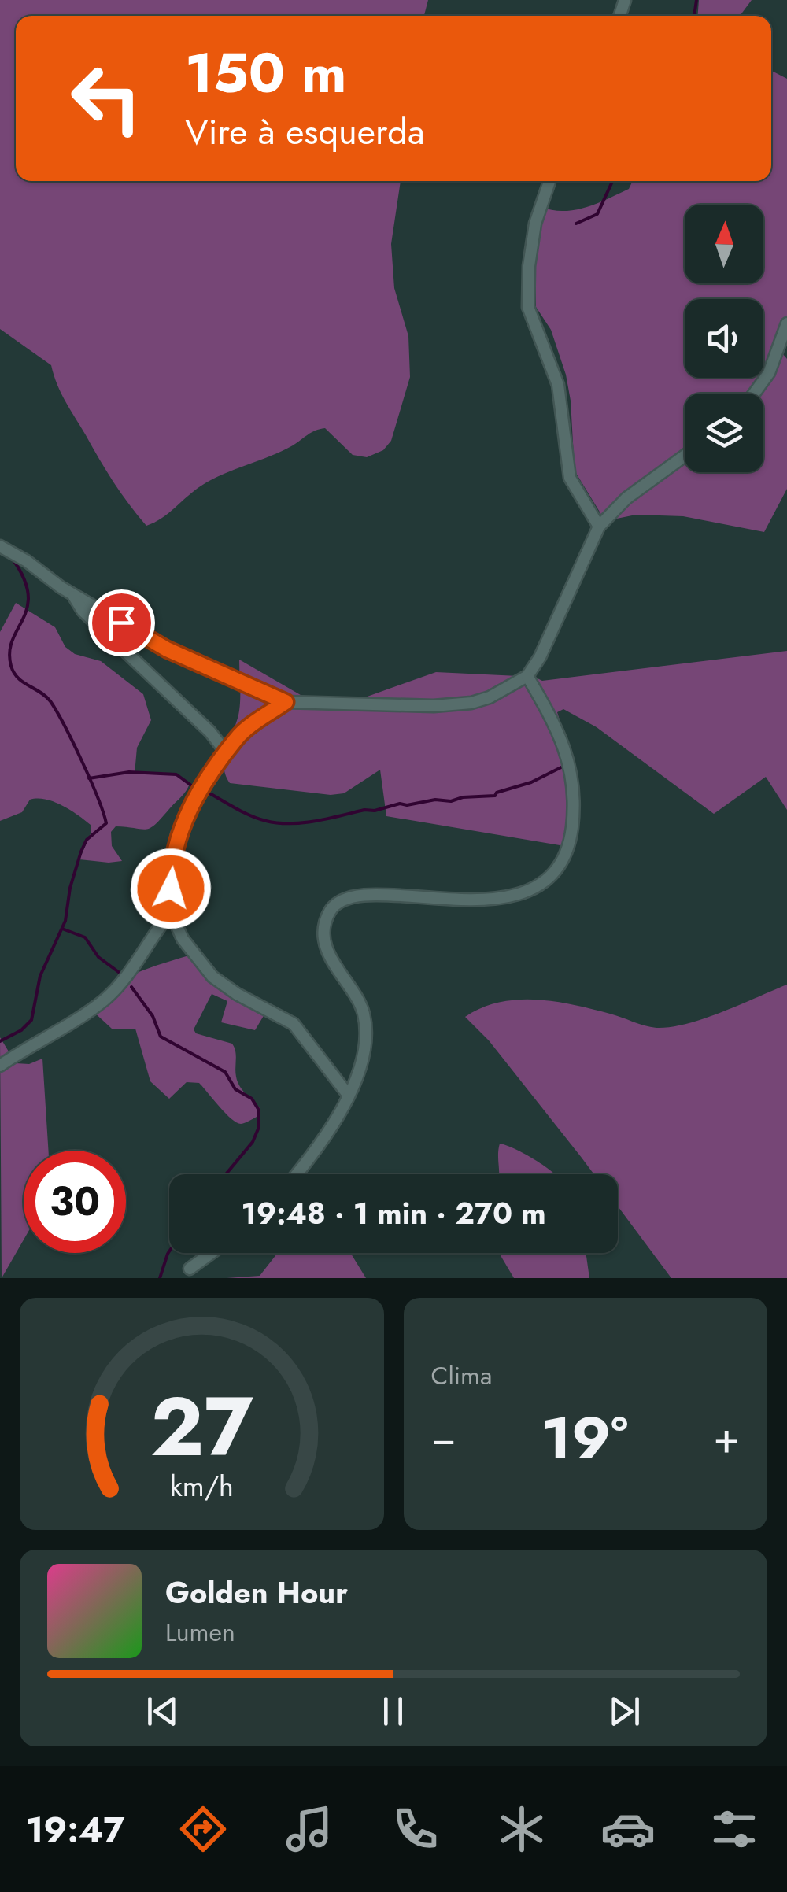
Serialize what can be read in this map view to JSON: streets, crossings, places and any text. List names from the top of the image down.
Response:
{
  "north": "top",
  "page": {
    "turn": ["150 m", "Vire à esquerda"],
    "limit": "30",
    "trip": "19:48 · 1 min · 270 m",
    "tile": "Clima",
    "heat": ["−", "19°", "+"],
    "song": ["Golden Hour", "Lumen"],
    "tabs": "19:47",
    "gauge": ["27", "km/h"]
  }
}
